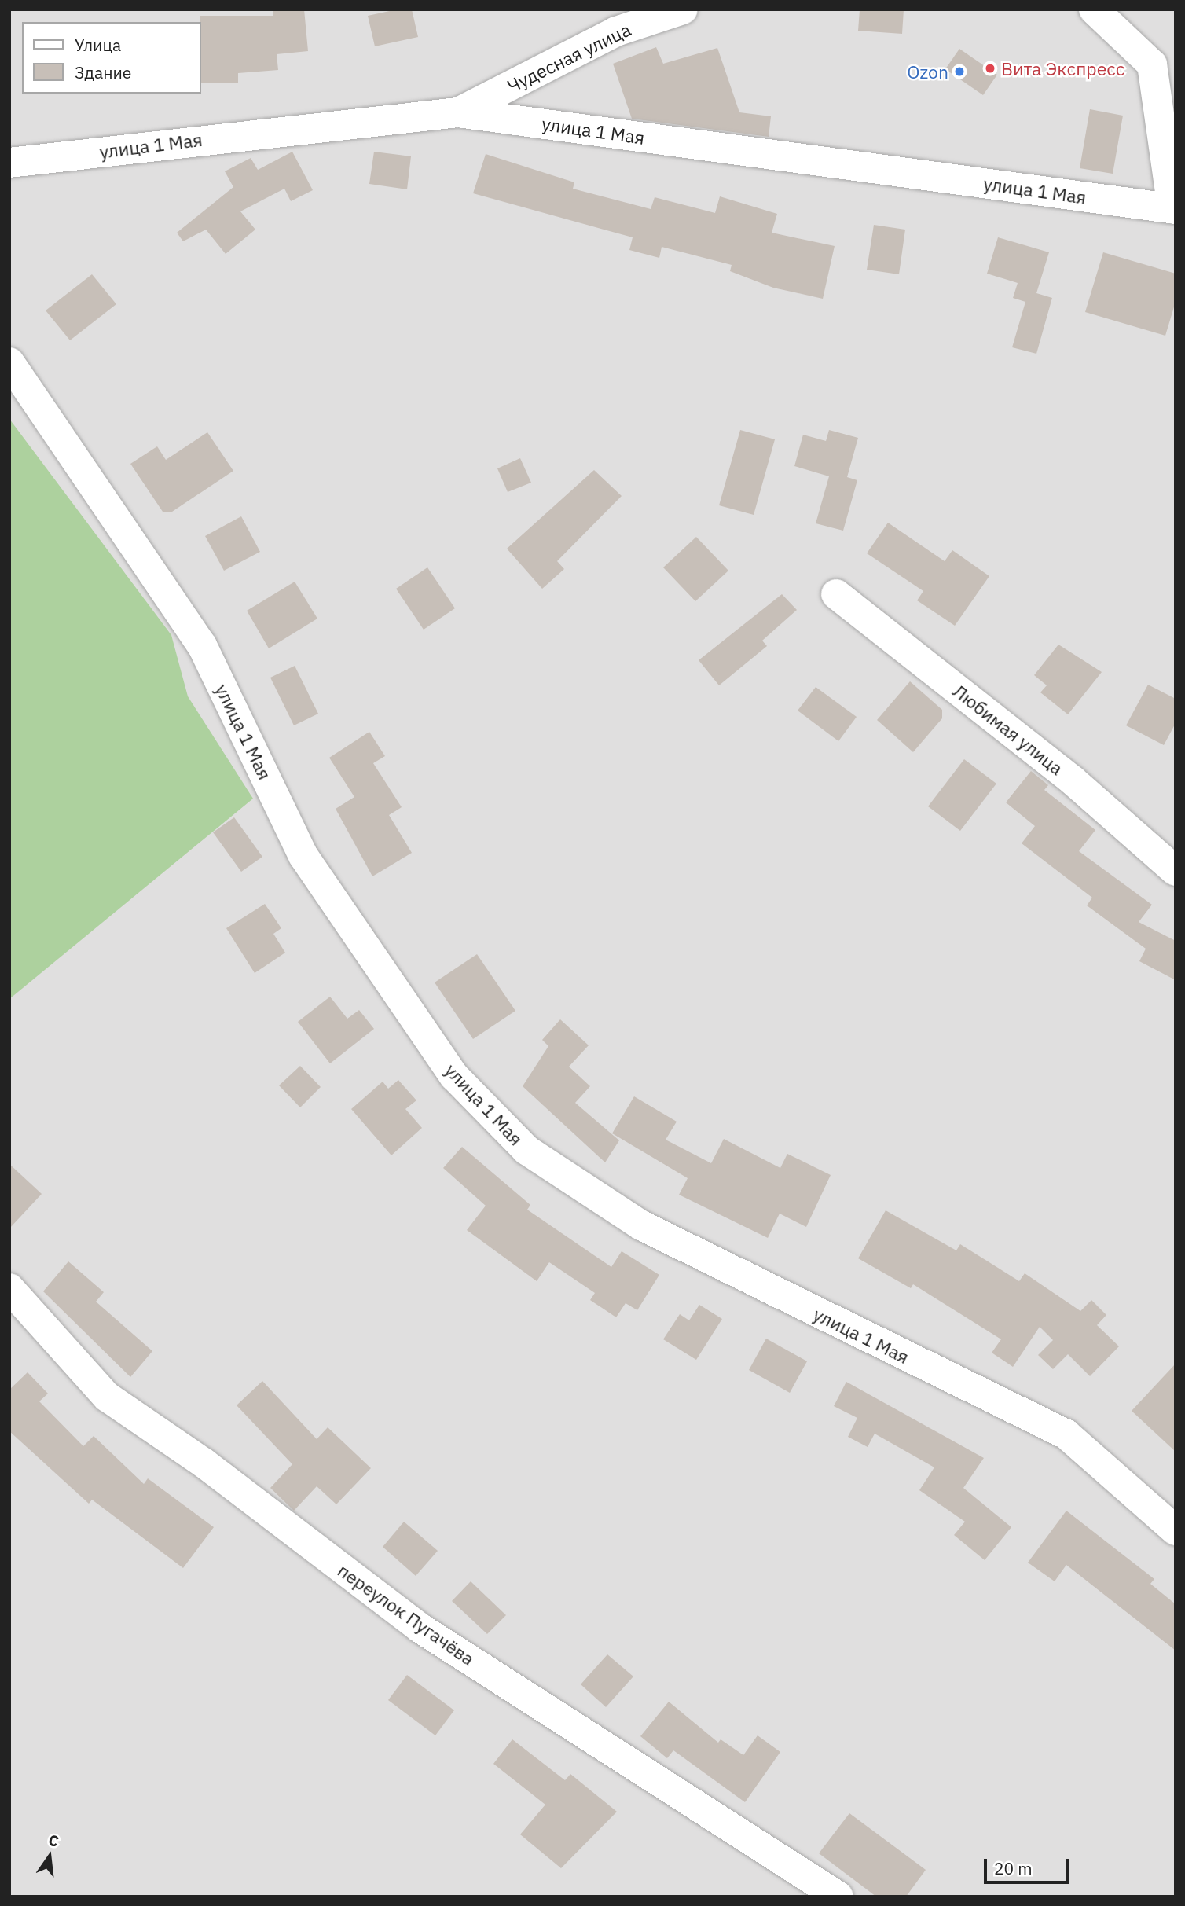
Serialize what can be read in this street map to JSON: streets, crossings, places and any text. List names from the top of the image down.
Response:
{
  "streets": {
    "street": [
      "Чудесная улица",
      "улица 1 Мая",
      "Любимая улица",
      "переулок Пугачёва"
    ]
  },
  "crossings": [
    ["Чудесная улица", "улица 1 Мая"]
  ],
  "places": ["Вита Экспресс", "Ozon"],
  "legend": ["Улица", "Здание"],
  "scale_bar": "20 m",
  "north": "top"
}
